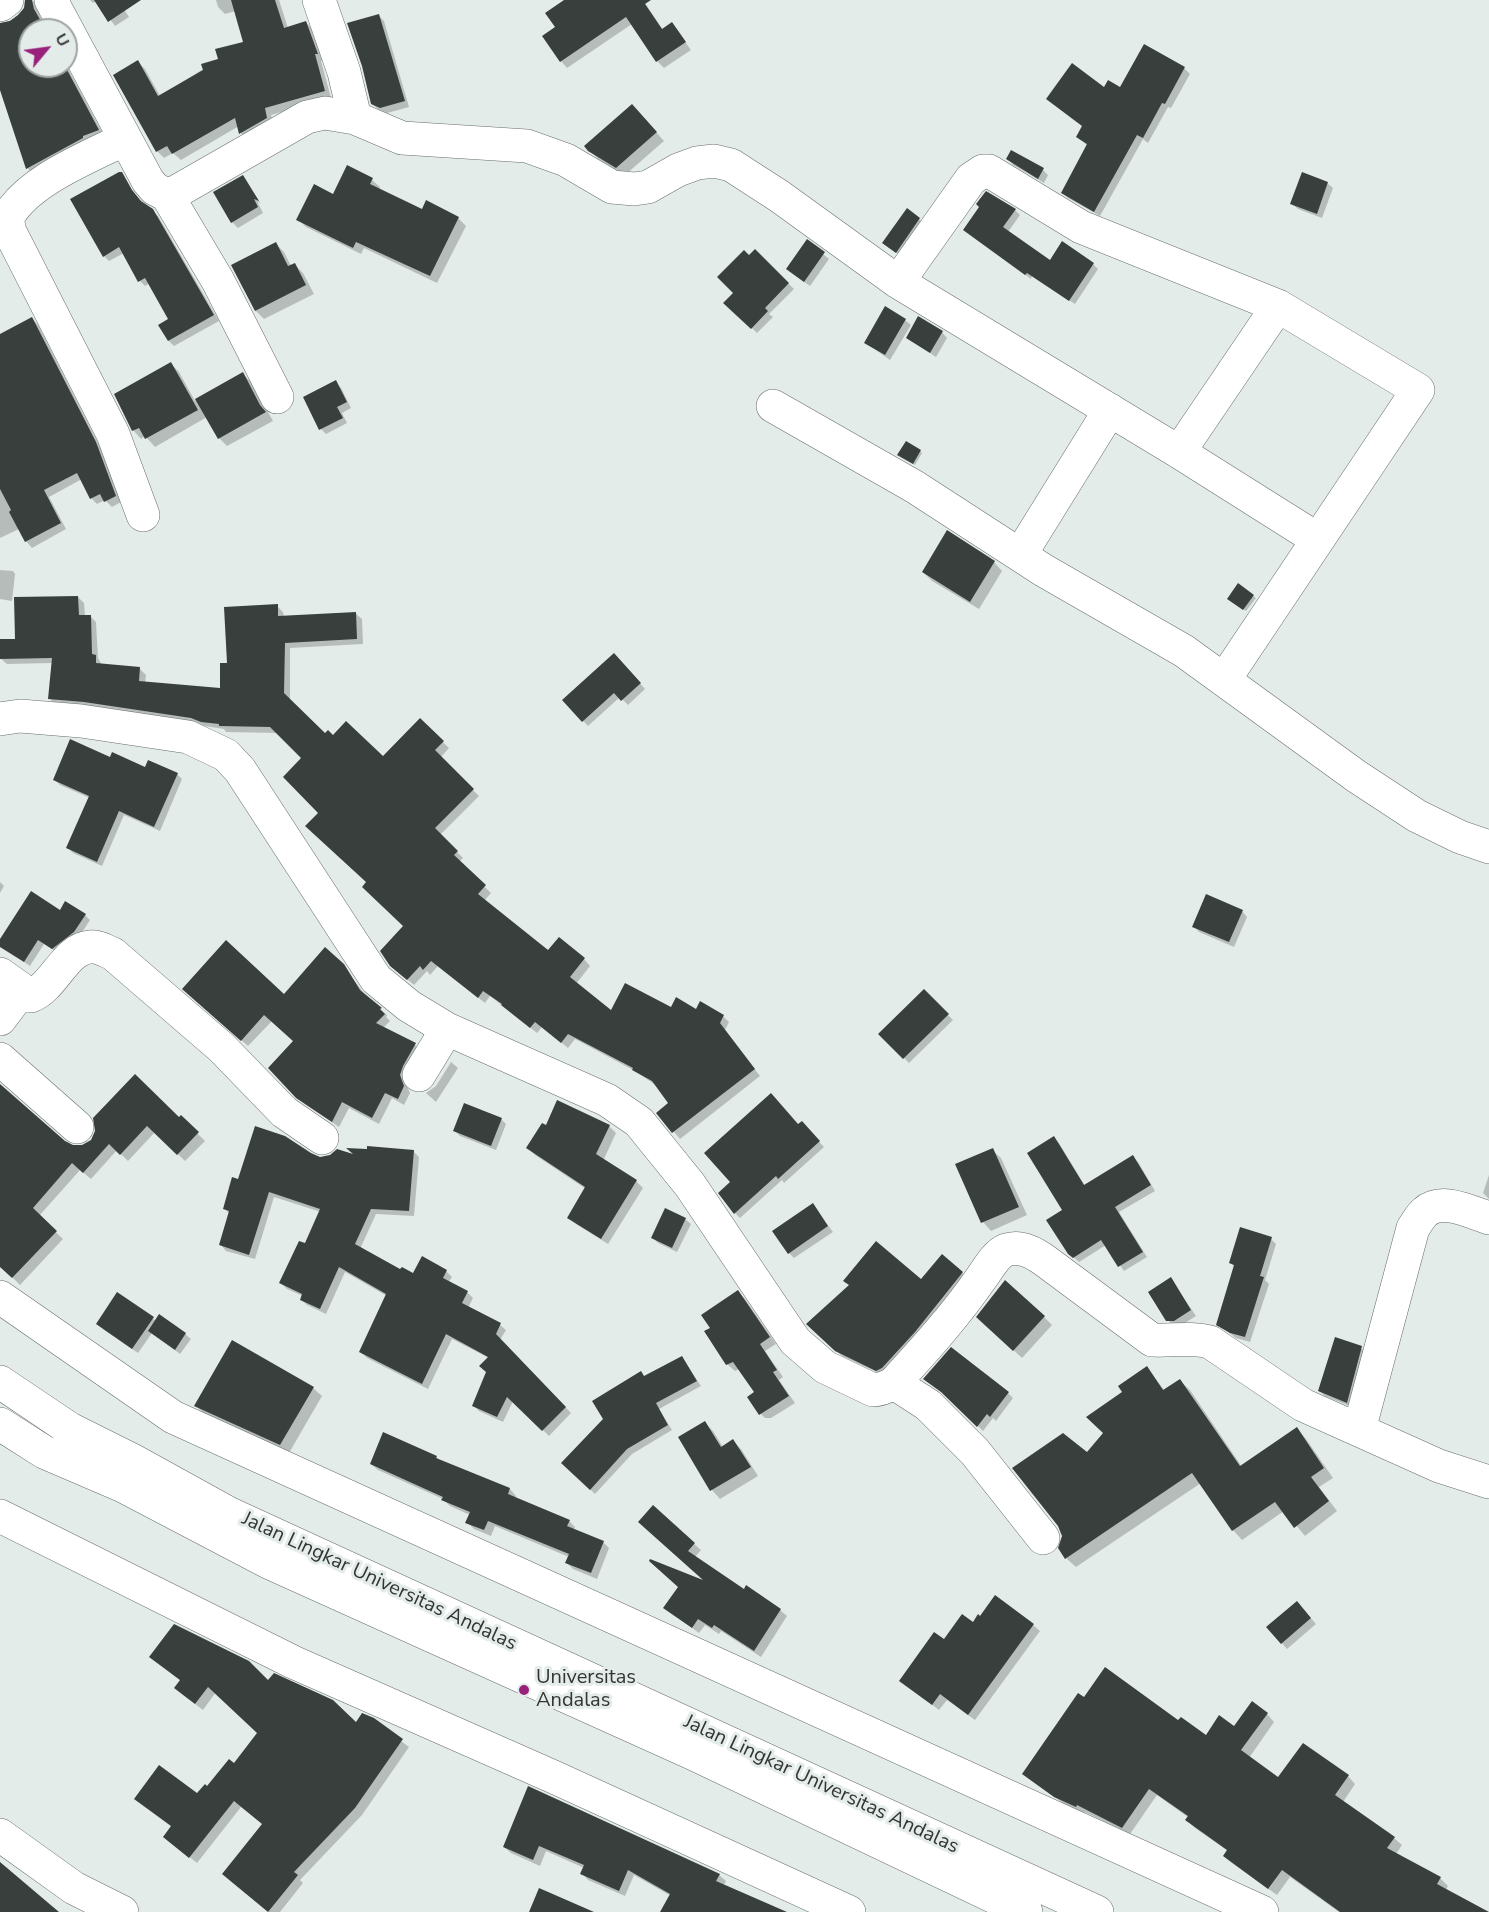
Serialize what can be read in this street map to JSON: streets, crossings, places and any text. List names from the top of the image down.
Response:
{
  "streets": {
    "street": ["Jalan Lingkar Universitas Andalas"]
  },
  "places": ["Universitas Andalas"],
  "north": "top right"
}
